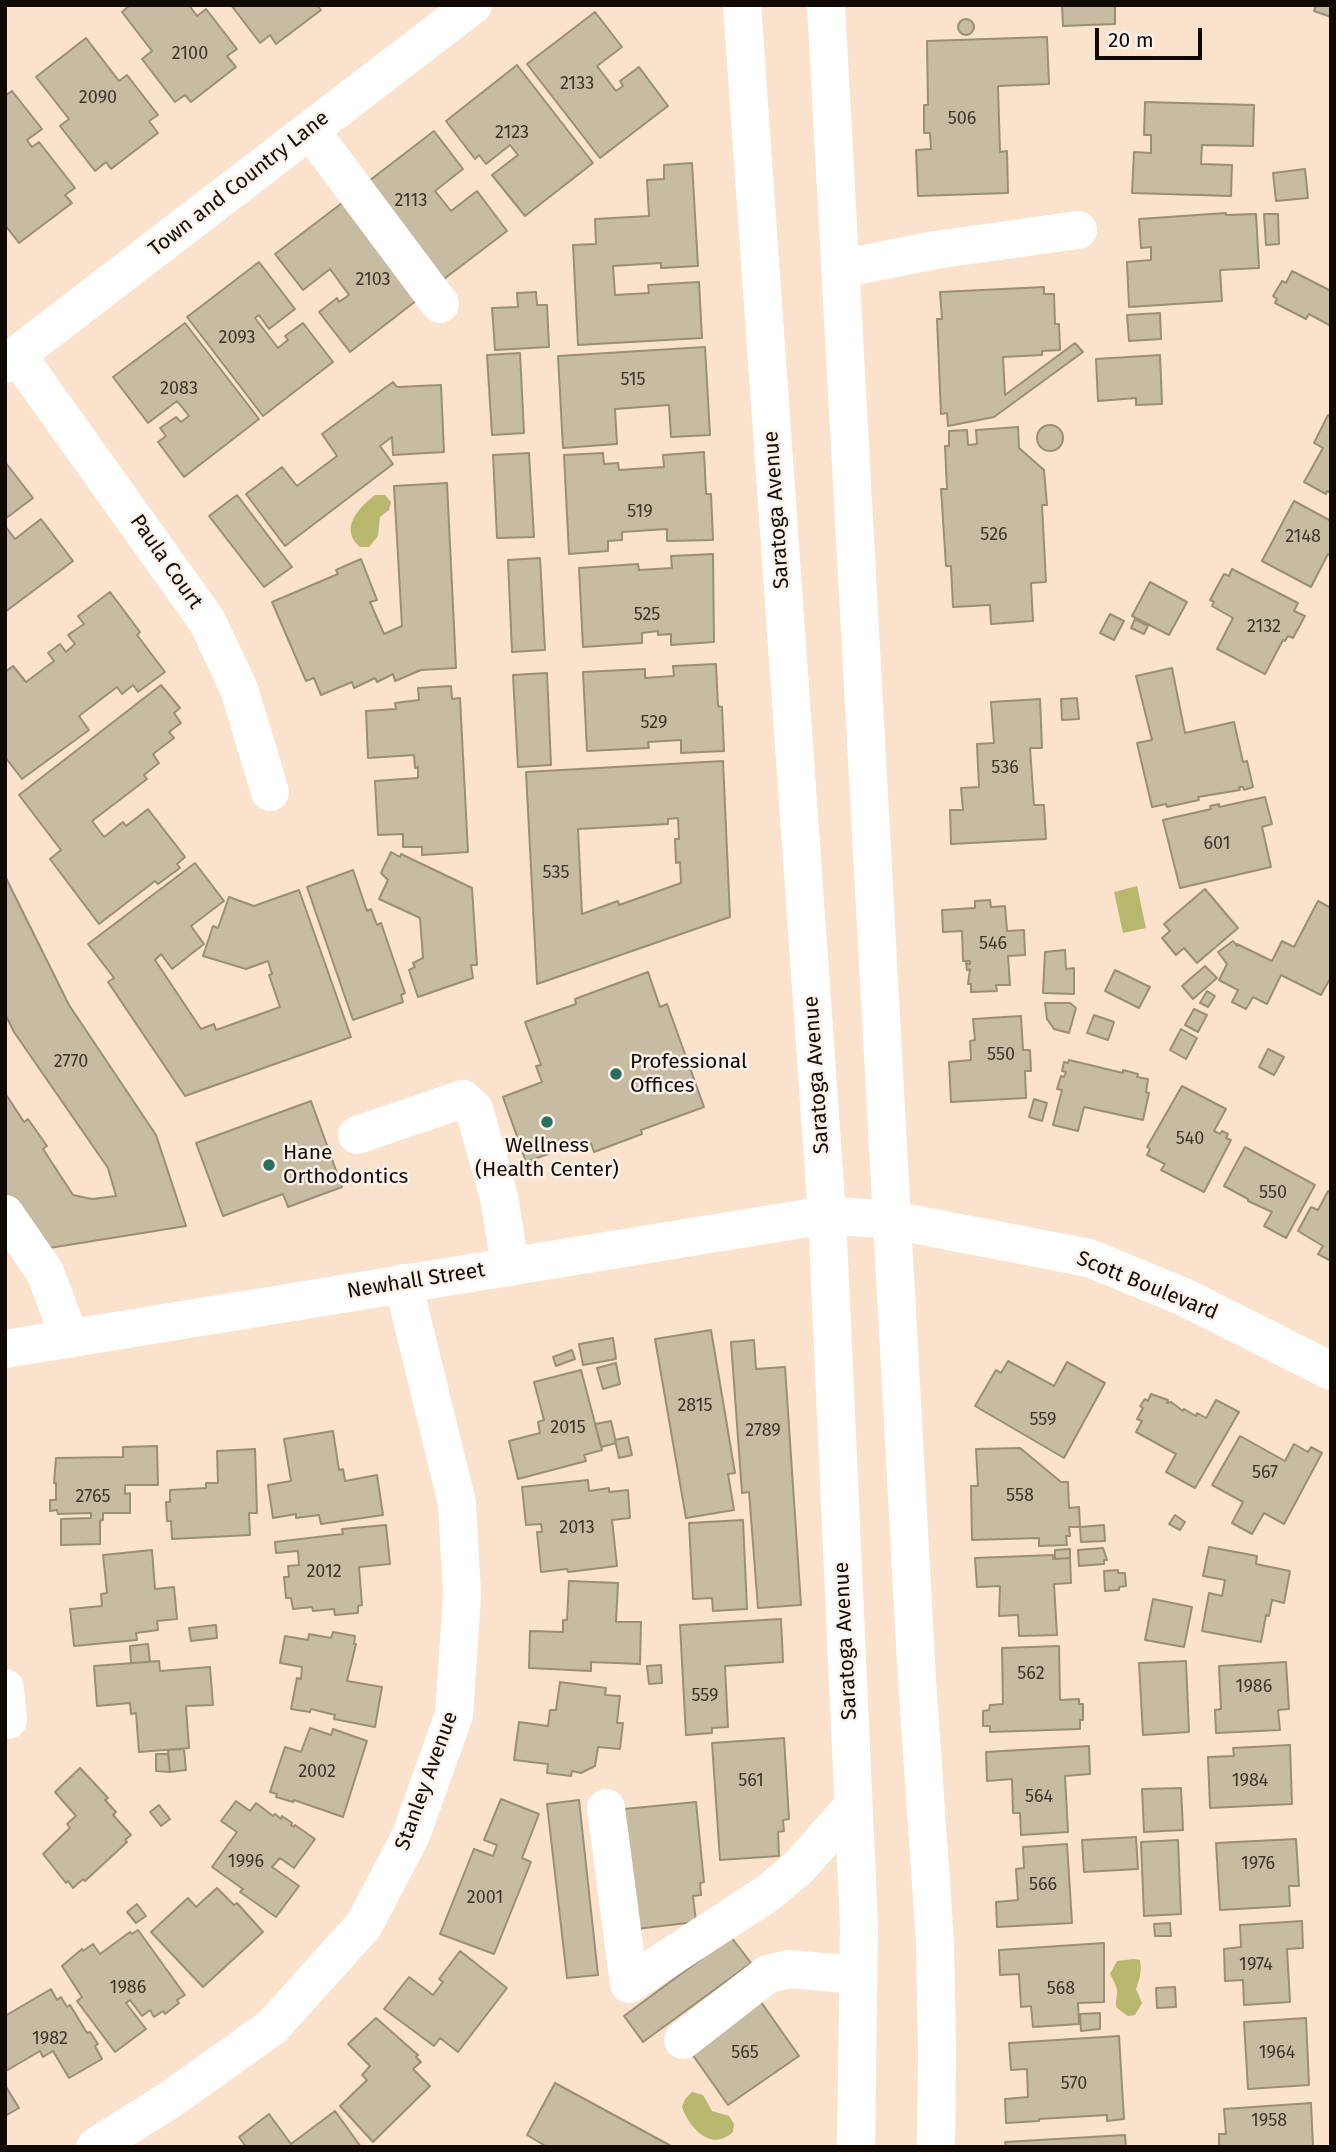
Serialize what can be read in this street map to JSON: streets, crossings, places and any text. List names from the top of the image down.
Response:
{
  "streets": {
    "main road": [
      "Town and Country Lane",
      "Saratoga Avenue",
      "Paula Court",
      "Newhall Street",
      "Scott Boulevard",
      "Stanley Avenue"
    ]
  },
  "crossings": [
    ["Town and Country Lane", "Paula Court"],
    ["Saratoga Avenue", "Newhall Street"],
    ["Saratoga Avenue", "Scott Boulevard"],
    ["Newhall Street", "Scott Boulevard"],
    ["Newhall Street", "Stanley Avenue"]
  ],
  "places": ["Professional Offices", "Wellness (Health Center)", "Hane Orthodontics"],
  "house_numbers": [
    "2100",
    "2133",
    "2090",
    "506",
    "2123",
    "2113",
    "2103",
    "2093",
    "515",
    "2083",
    "519",
    "526",
    "2148",
    "525",
    "2132",
    "529",
    "536",
    "601",
    "535",
    "546",
    "550",
    "2770",
    "540",
    "550",
    "2815",
    "559",
    "2015",
    "2789",
    "567",
    "558",
    "2765",
    "2013",
    "2012",
    "562",
    "1986",
    "559",
    "2002",
    "561",
    "1984",
    "564",
    "1996",
    "1976",
    "566",
    "2001",
    "1974",
    "1986",
    "568",
    "1982",
    "565",
    "1964",
    "570",
    "1958"
  ],
  "scale_bar": "20 m"
}
